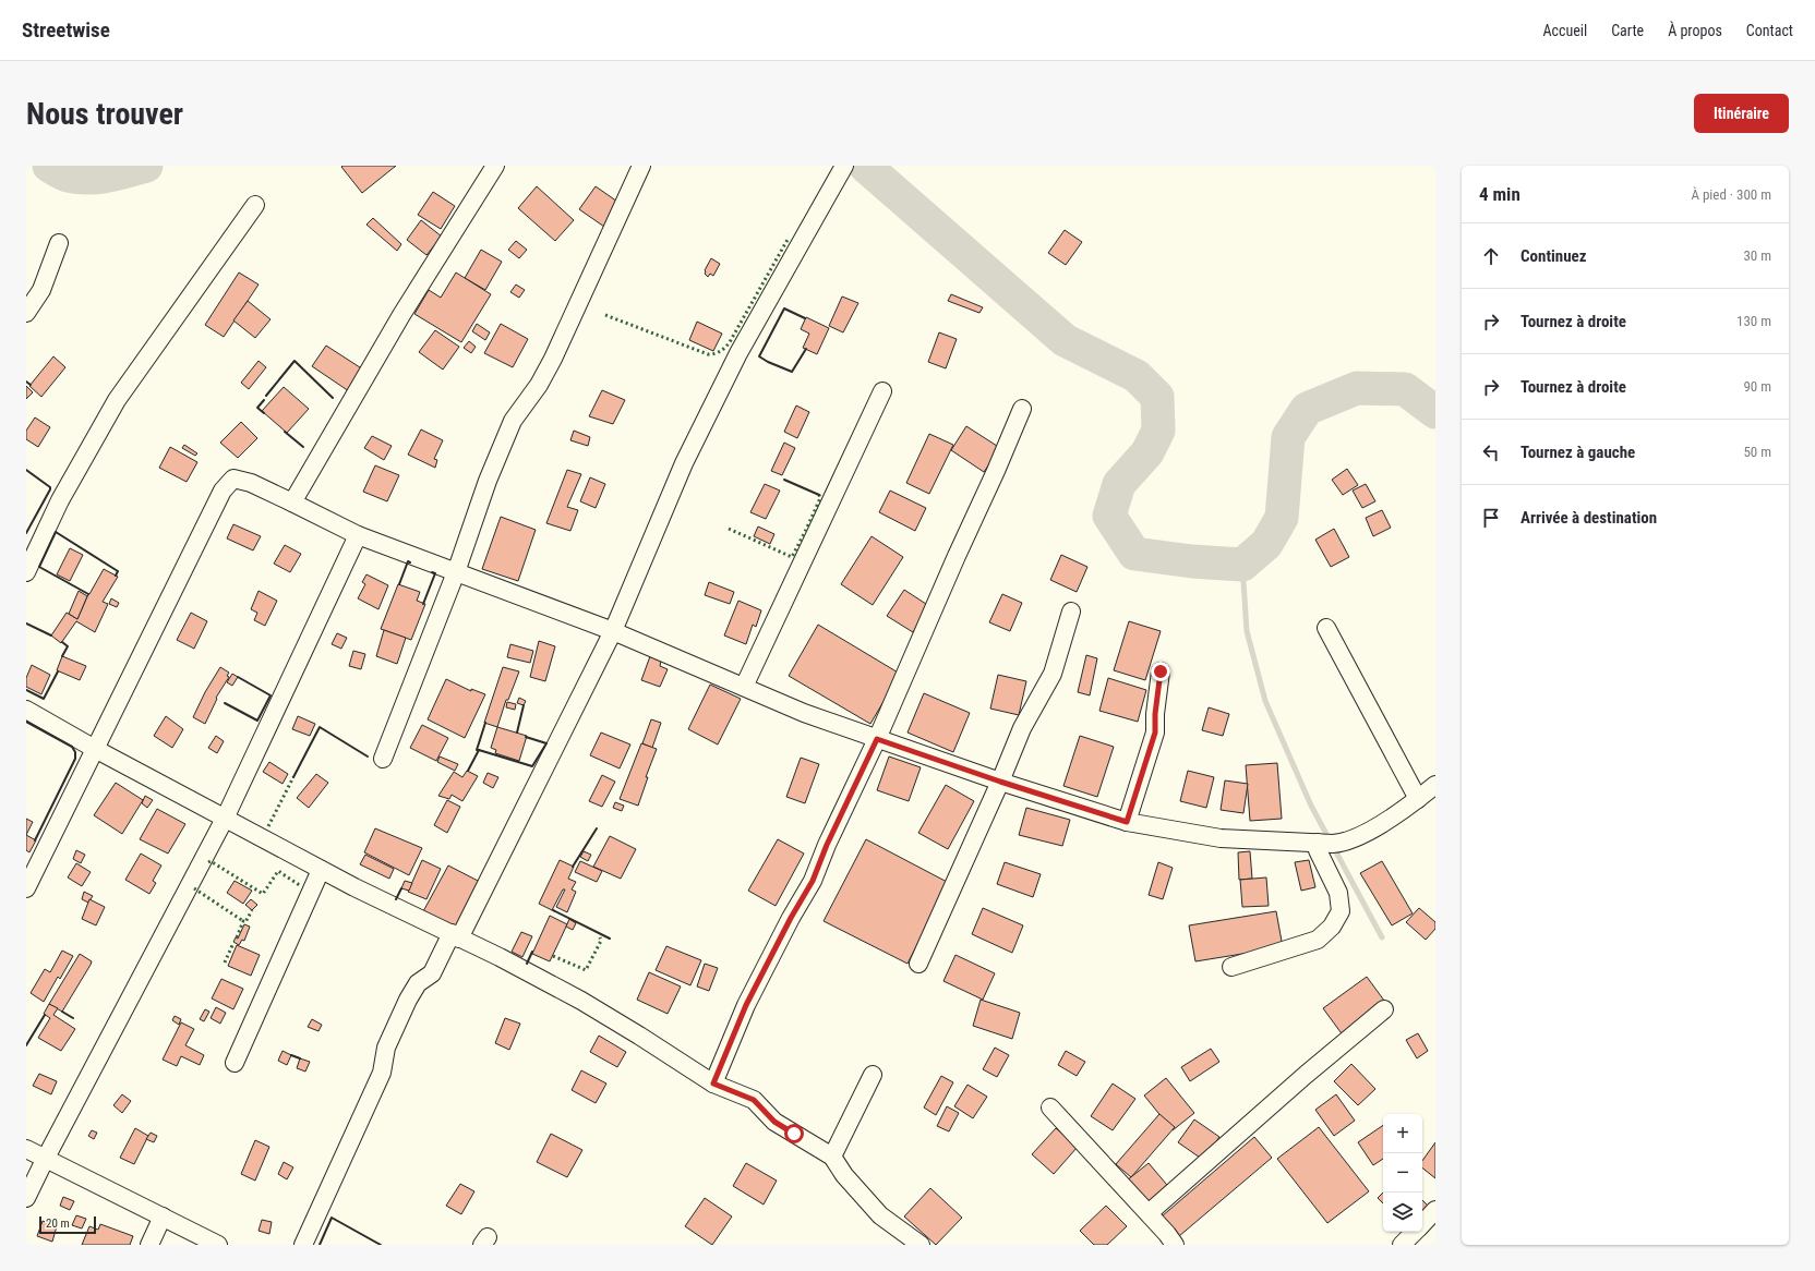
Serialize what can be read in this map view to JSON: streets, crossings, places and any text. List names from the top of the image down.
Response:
{
  "scale_bar": "20 m",
  "page": {
    "header": "Streetwise",
    "nav": [
      "Accueil",
      "Carte",
      "À propos",
      "Contact"
    ],
    "buttons": "Itinéraire",
    "title": "Nous trouver",
    "heading": ["4 min", "À pied · 300 m"],
    "list": [
      ["Continuez", "30 m"],
      ["Tournez à droite", "130 m"],
      ["Tournez à droite", "90 m"],
      ["Tournez à gauche", "50 m"],
      "Arrivée à destination"
    ],
    "map_buttons": ["+", "−"],
    "scale": "20 m"
  }
}
